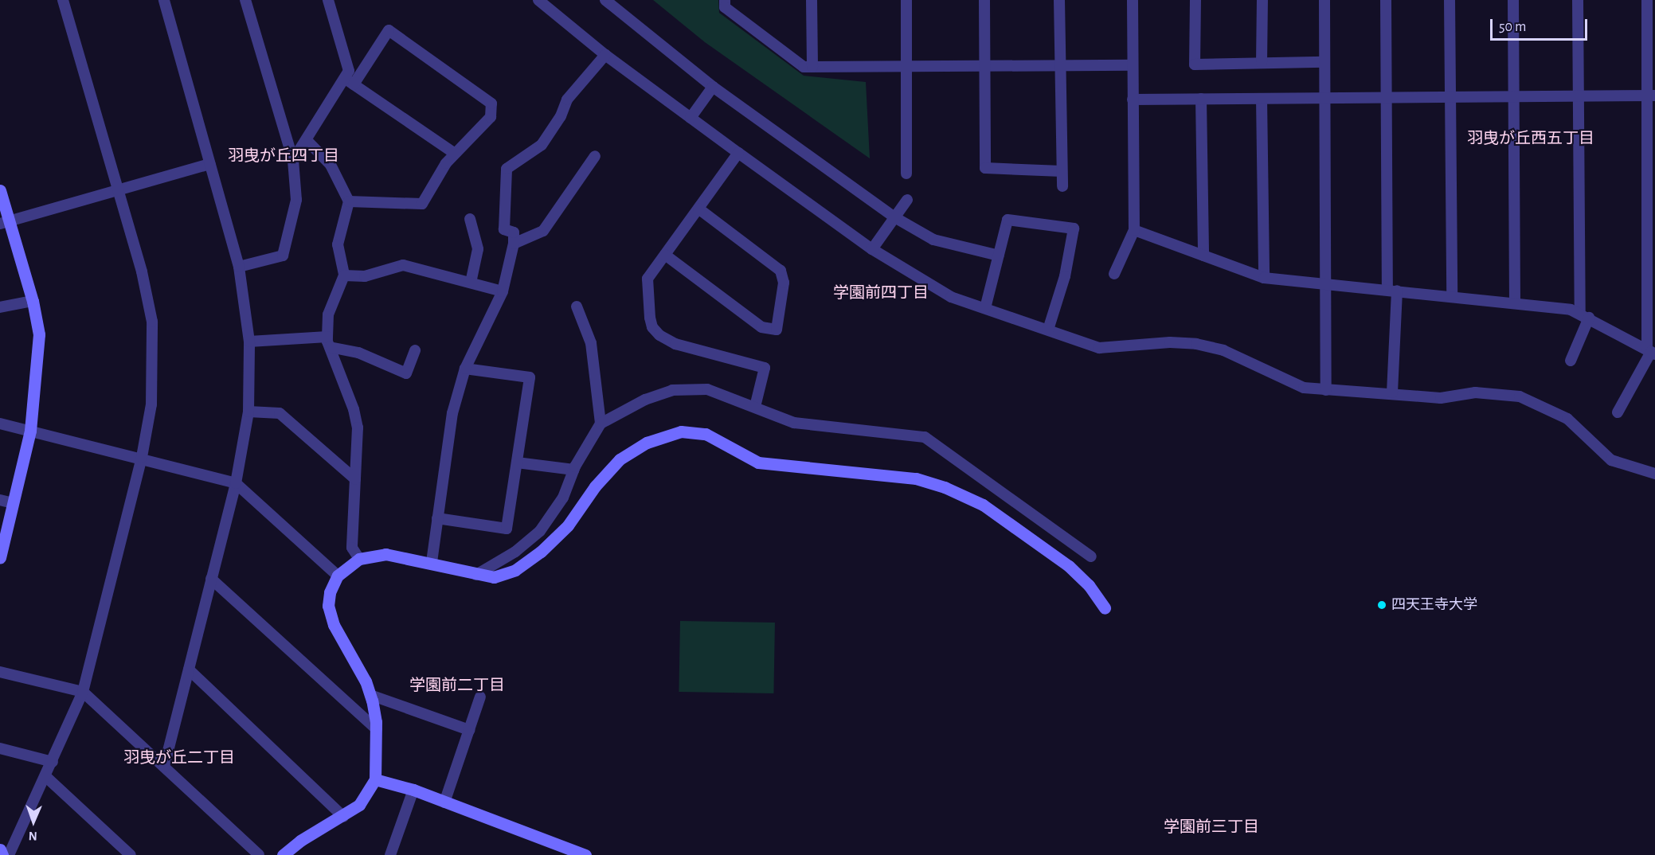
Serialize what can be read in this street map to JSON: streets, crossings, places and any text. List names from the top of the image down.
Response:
{
  "districts": [
    "羽曳が丘西五丁目",
    "羽曳が丘四丁目",
    "学園前四丁目",
    "学園前二丁目",
    "羽曳が丘二丁目",
    "学園前三丁目"
  ],
  "places": ["四天王寺大学"],
  "scale_bar": "50 m",
  "north": "bottom"
}
